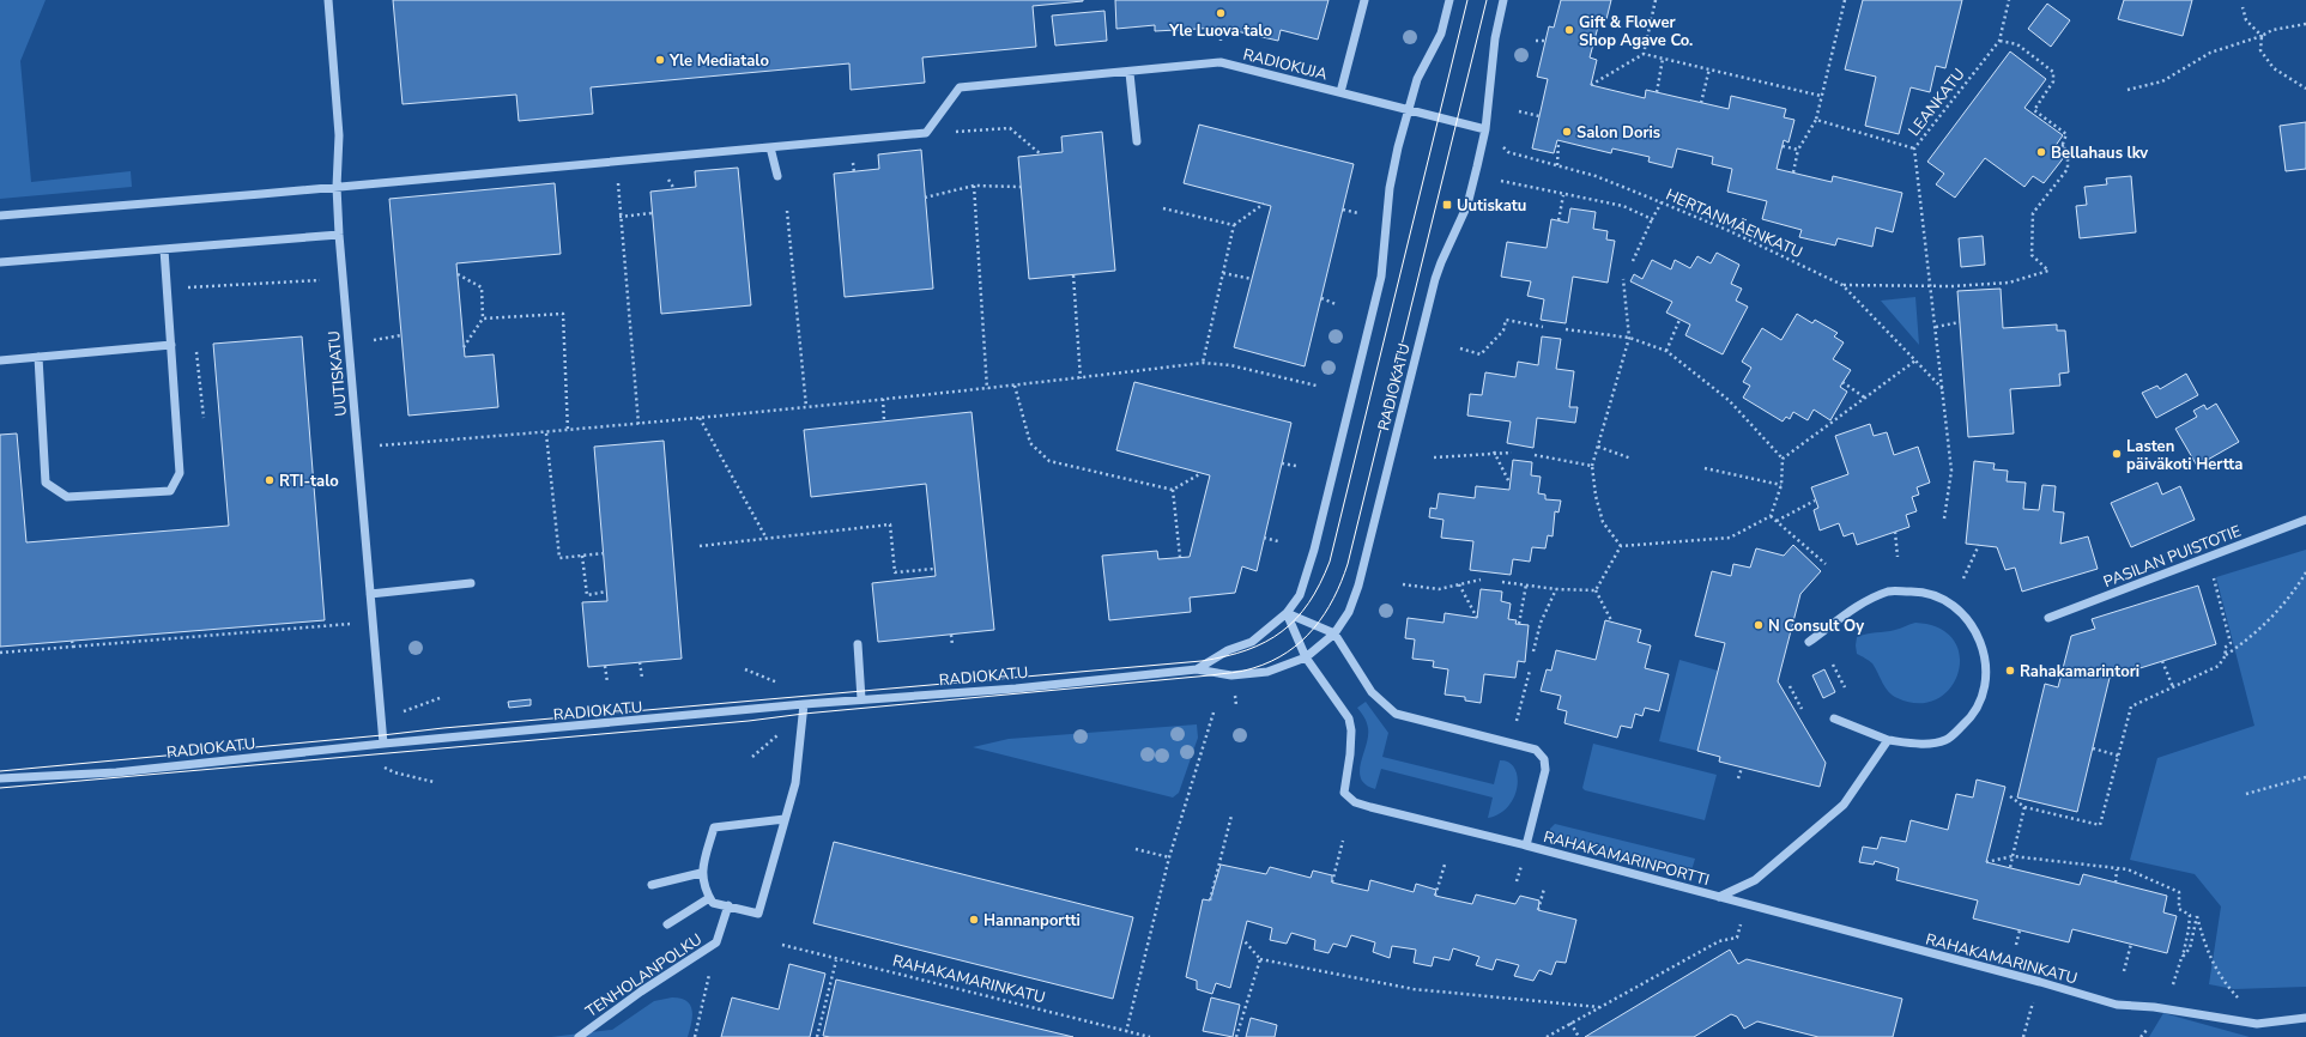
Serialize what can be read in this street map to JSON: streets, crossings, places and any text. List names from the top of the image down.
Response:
{
  "streets": {
    "street": [
      "RADIOKUJA",
      "UUTISKATU",
      "RADIOKATU",
      "PASILAN PUISTOTIE",
      "RAHAKAMARINPORTTI",
      "RAHAKAMARINKATU",
      "TENHOLANPOLKU"
    ],
    "path": ["LEANKATU", "HERTANMÄENKATU"]
  },
  "crossings": [
    ["RADIOKUJA", "HERTANMÄENKATU"],
    ["RADIOKUJA", "RADIOKATU"],
    ["LEANKATU", "HERTANMÄENKATU"],
    ["HERTANMÄENKATU", "RADIOKATU"],
    ["UUTISKATU", "RADIOKATU"],
    ["RADIOKATU", "RAHAKAMARINPORTTI"],
    ["RAHAKAMARINPORTTI", "RAHAKAMARINKATU"]
  ],
  "places": {
    "other": [
      "Yle Luova talo",
      "Gift & Flower Shop Agave Co.",
      "Yle Mediatalo",
      "Salon Doris",
      "Bellahaus lkv",
      "Lasten päiväkoti Hertta",
      "RTI-talo",
      "N Consult Oy",
      "Rahakamarintori",
      "Hannanportti"
    ],
    "transit": ["Uutiskatu"]
  }
}
